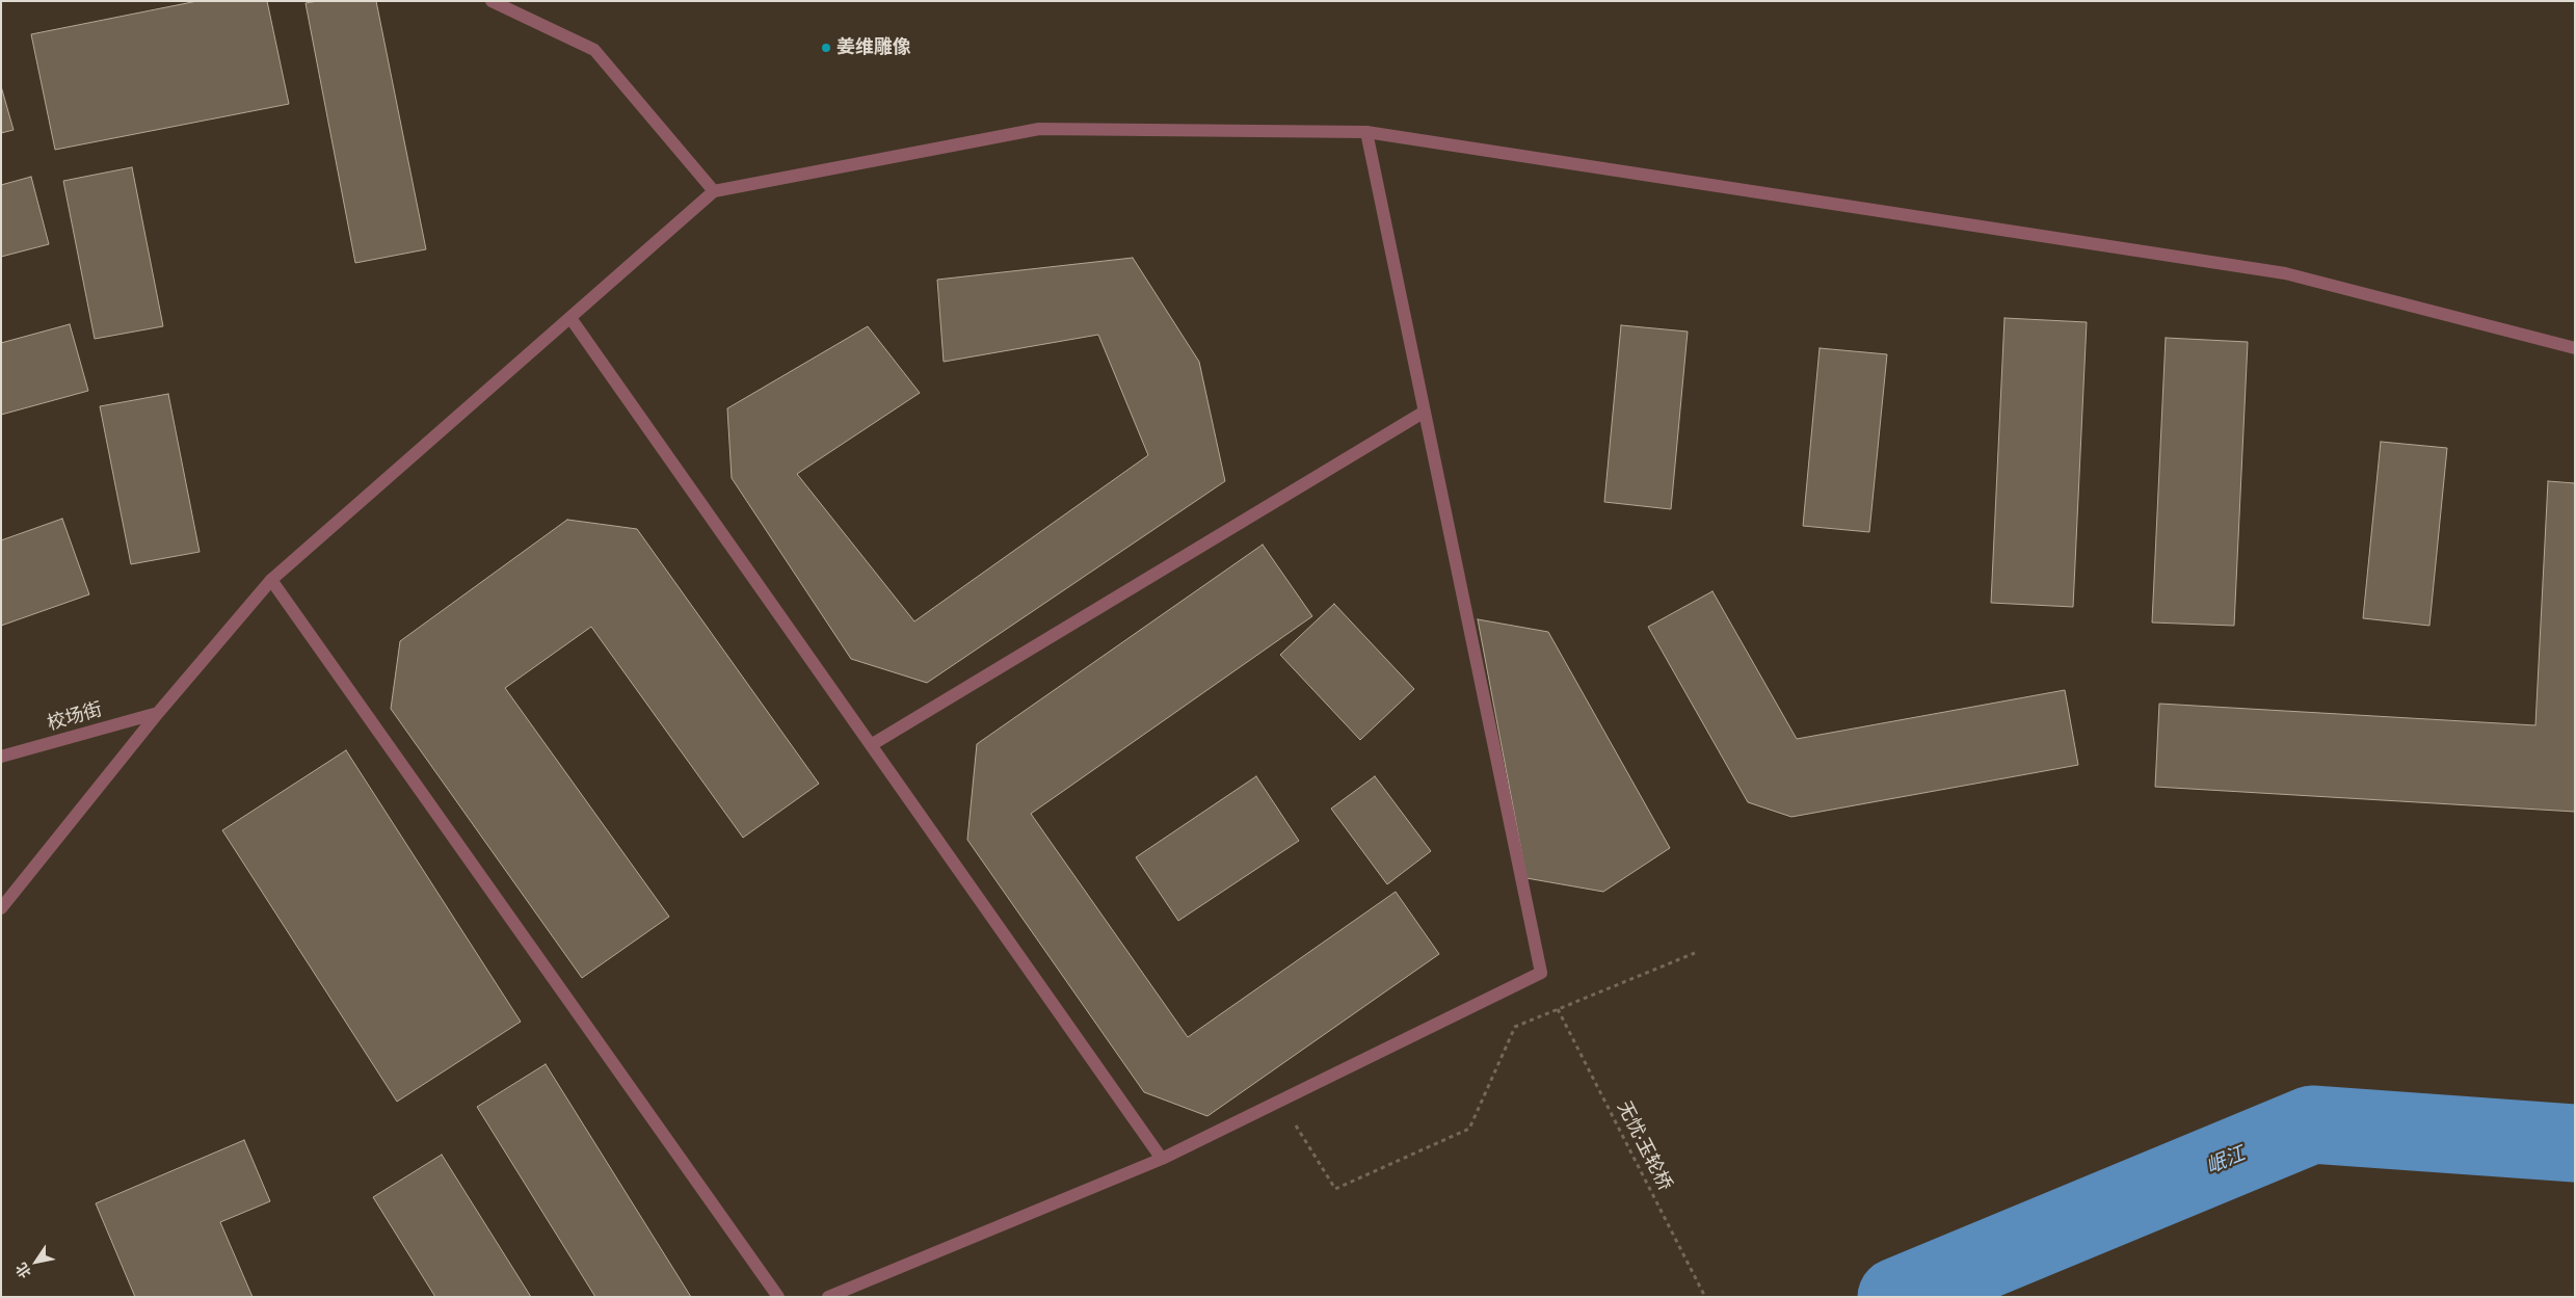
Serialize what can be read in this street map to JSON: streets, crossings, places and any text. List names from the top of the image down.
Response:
{
  "streets": {
    "street": ["校场街"],
    "path": ["无忧·玉轮桥"]
  },
  "water": ["岷江"],
  "places": ["姜维雕像"],
  "north": "bottom left"
}
